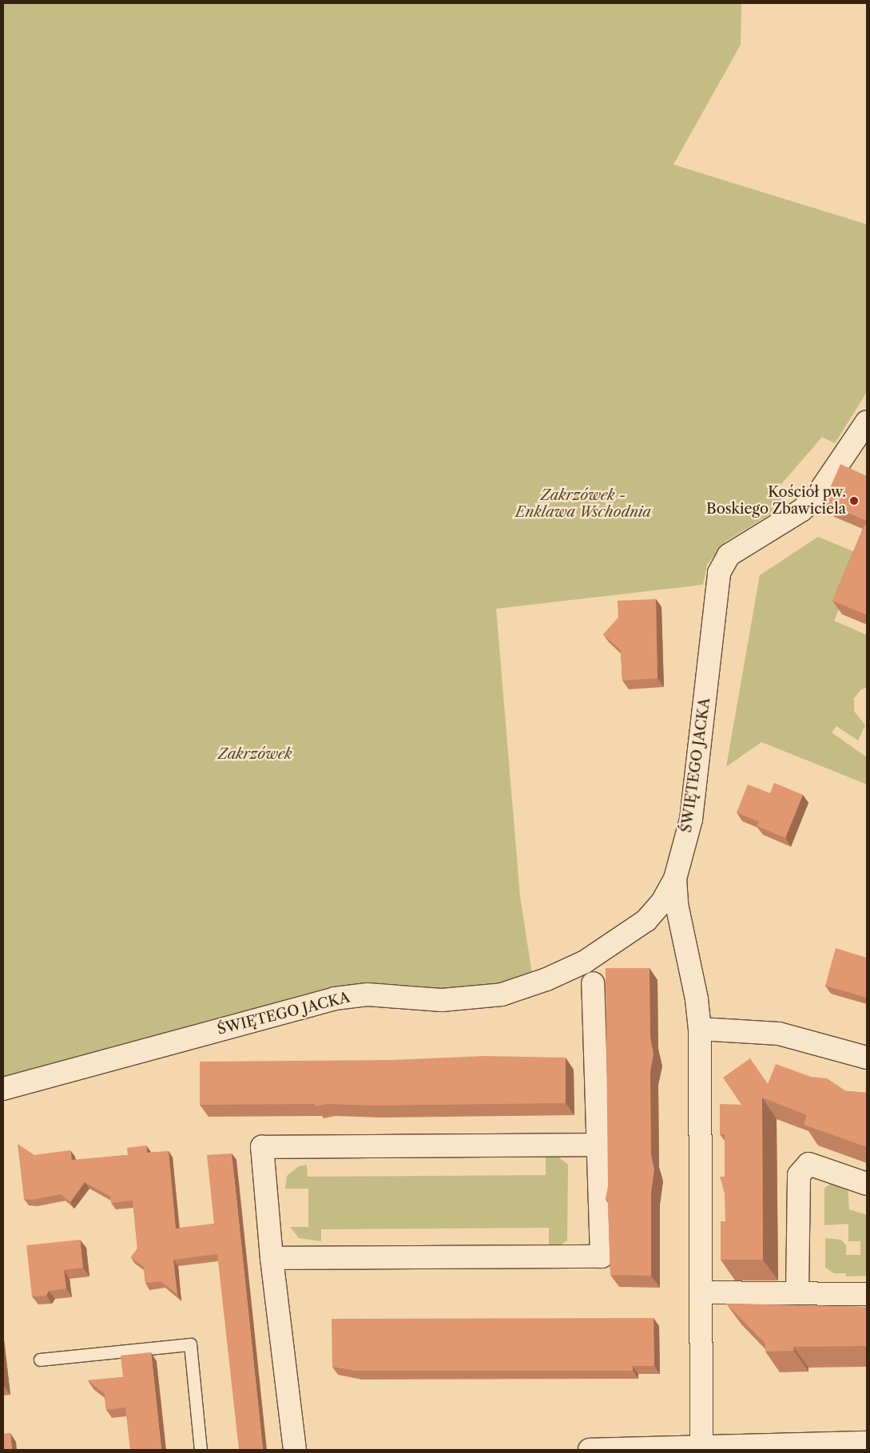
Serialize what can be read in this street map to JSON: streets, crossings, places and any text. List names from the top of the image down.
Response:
{
  "streets": {
    "street": ["ŚWIĘTEGO JACKA"]
  },
  "parks": ["Zakrzówek - Enklawa Wschodnia", "Zakrzówek"],
  "places": ["Kościół pw. Boskiego Zbawiciela"]
}
